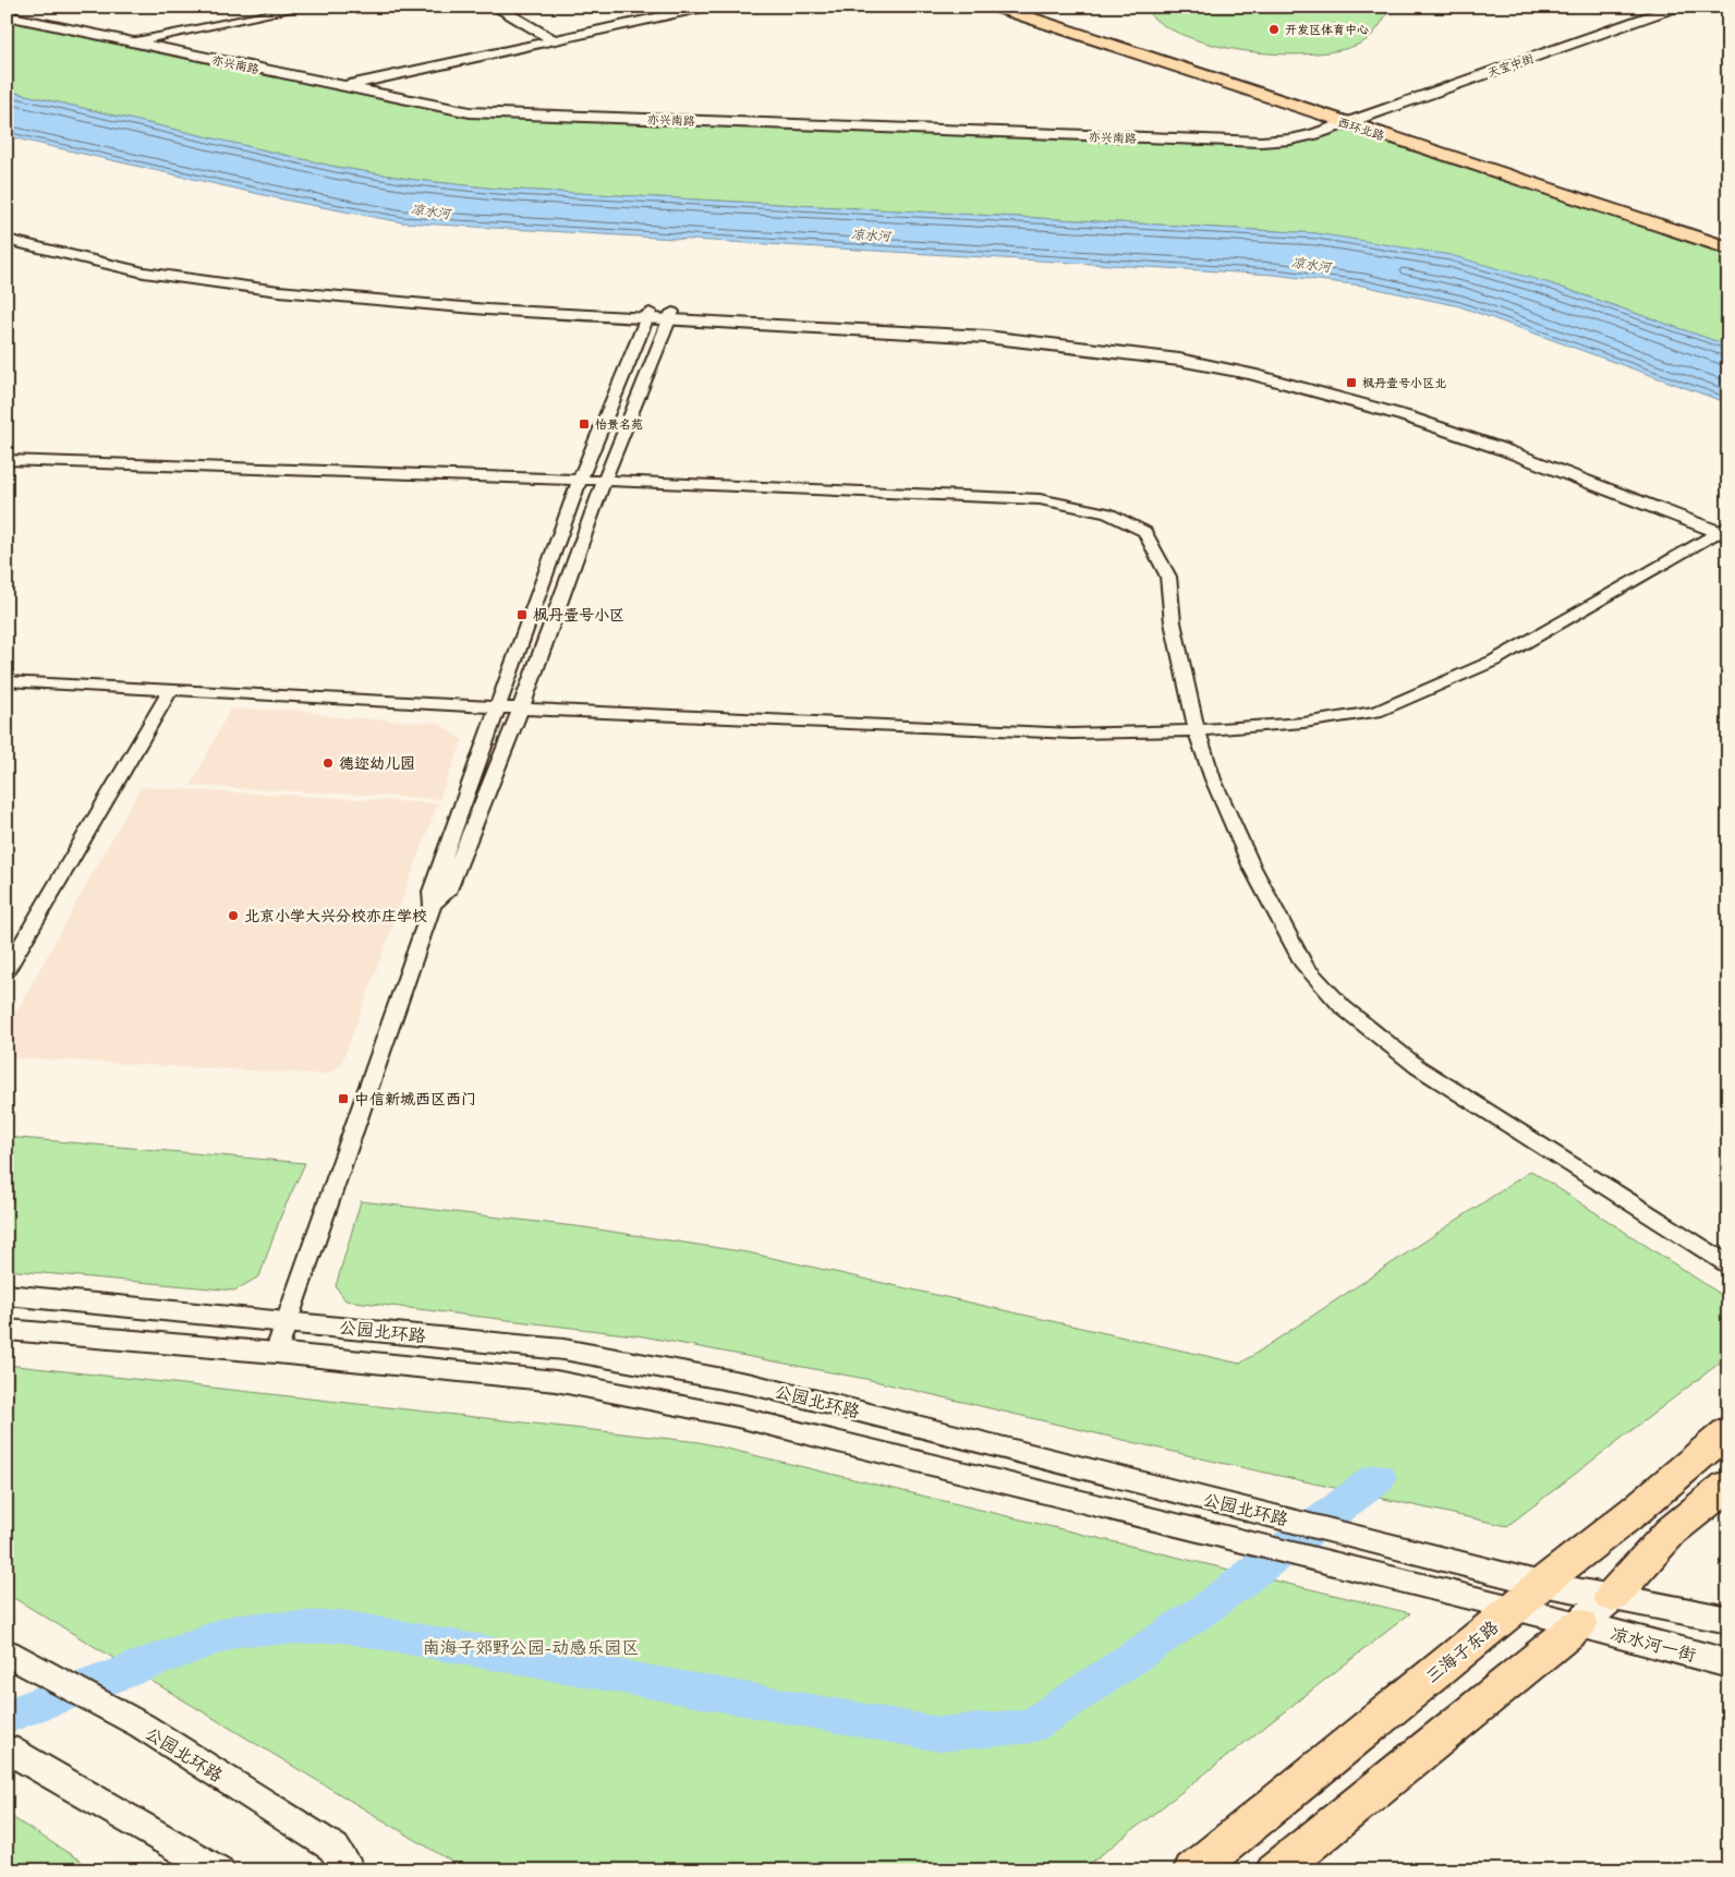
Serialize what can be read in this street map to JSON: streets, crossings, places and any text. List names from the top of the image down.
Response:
{
  "streets": {
    "main road": ["西环北路", "凉水河一街", "三海子东路"],
    "street": ["亦兴南路", "天宝中街", "公园北环路"]
  },
  "crossings": [
    ["亦兴南路", "天宝中街"],
    ["亦兴南路", "西环北路"],
    ["天宝中街", "西环北路"],
    ["公园北环路", "凉水河一街"],
    ["公园北环路", "三海子东路"]
  ],
  "water": ["凉水河"],
  "parks": ["南海子郊野公园-动感乐园区"],
  "places": {
    "other": ["开发区体育中心", "德迩幼儿园", "北京小学大兴分校亦庄学校"],
    "transit": [
      "枫丹壹号小区北",
      "怡景名苑",
      "枫丹壹号小区",
      "中信新城西区西门"
    ]
  }
}
